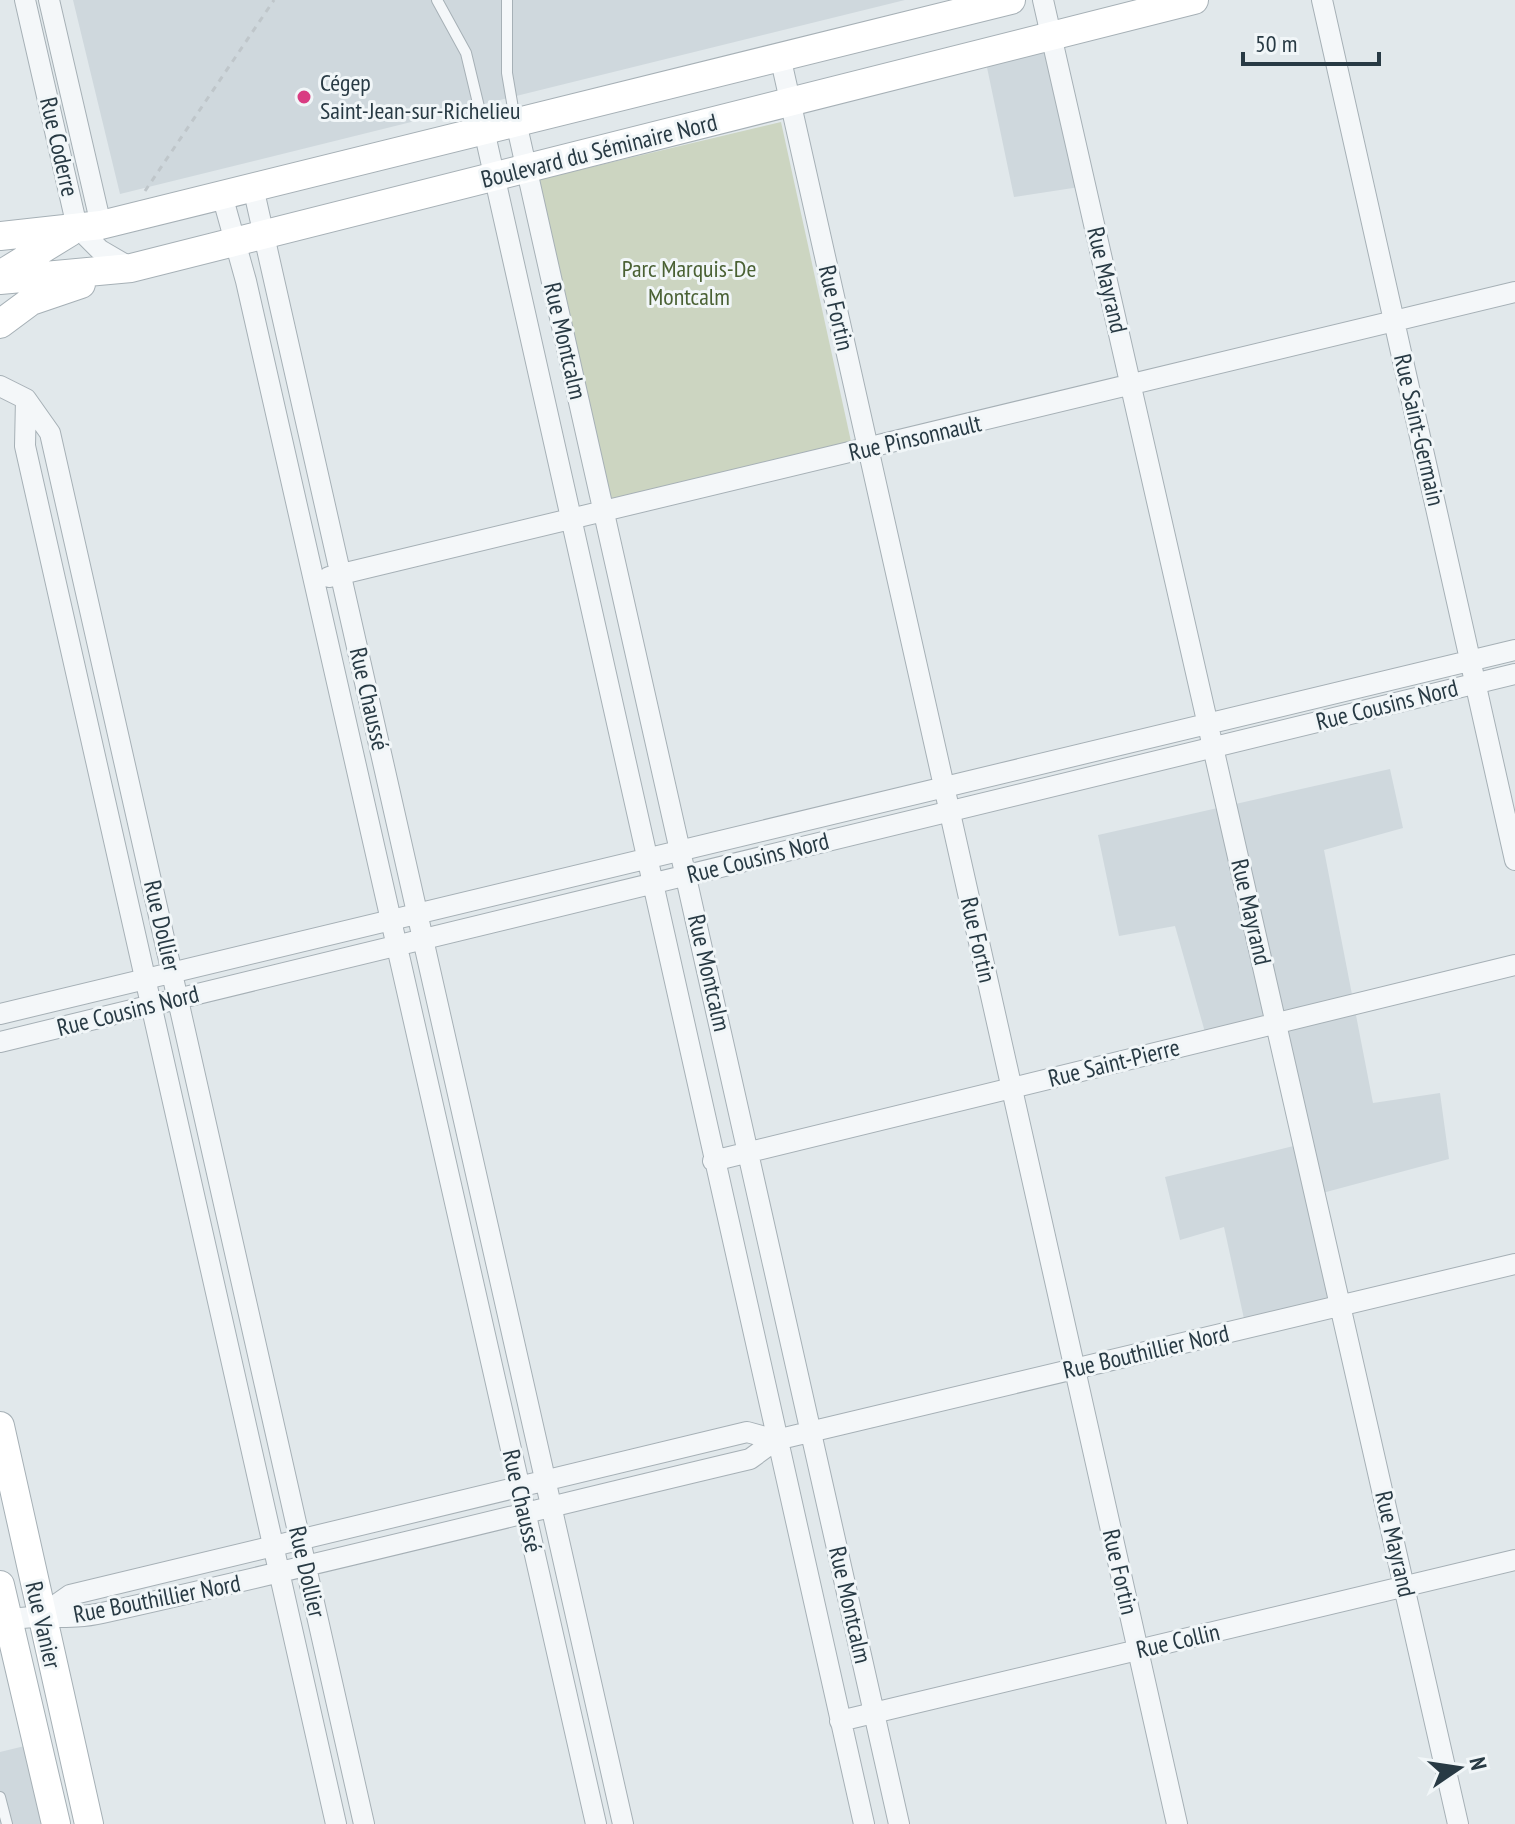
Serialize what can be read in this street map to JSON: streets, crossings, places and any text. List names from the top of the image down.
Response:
{
  "streets": {
    "main road": ["Boulevard du Séminaire Nord", "Rue Vanier"],
    "street": [
      "Rue Coderre",
      "Rue Mayrand",
      "Rue Fortin",
      "Rue Montcalm",
      "Rue Saint-Germain",
      "Rue Pinsonnault",
      "Rue Chaussé",
      "Rue Cousins Nord",
      "Rue Dollier",
      "Rue Saint-Pierre",
      "Rue Bouthillier Nord",
      "Rue Collin"
    ]
  },
  "crossings": [
    ["Rue Coderre", "Boulevard du Séminaire Nord"],
    ["Boulevard du Séminaire Nord", "Rue Mayrand"],
    ["Boulevard du Séminaire Nord", "Rue Fortin"],
    ["Boulevard du Séminaire Nord", "Rue Montcalm"],
    ["Boulevard du Séminaire Nord", "Rue Chaussé"],
    ["Rue Mayrand", "Rue Pinsonnault"],
    ["Rue Mayrand", "Rue Cousins Nord"],
    ["Rue Mayrand", "Rue Saint-Pierre"],
    ["Rue Mayrand", "Rue Bouthillier Nord"],
    ["Rue Mayrand", "Rue Collin"],
    ["Rue Fortin", "Rue Pinsonnault"],
    ["Rue Fortin", "Rue Cousins Nord"],
    ["Rue Fortin", "Rue Saint-Pierre"],
    ["Rue Fortin", "Rue Bouthillier Nord"],
    ["Rue Fortin", "Rue Collin"],
    ["Rue Montcalm", "Rue Pinsonnault"],
    ["Rue Montcalm", "Rue Cousins Nord"],
    ["Rue Montcalm", "Rue Saint-Pierre"],
    ["Rue Montcalm", "Rue Bouthillier Nord"],
    ["Rue Montcalm", "Rue Collin"],
    ["Rue Saint-Germain", "Rue Pinsonnault"],
    ["Rue Saint-Germain", "Rue Cousins Nord"],
    ["Rue Pinsonnault", "Rue Chaussé"],
    ["Rue Chaussé", "Rue Cousins Nord"],
    ["Rue Chaussé", "Rue Bouthillier Nord"],
    ["Rue Cousins Nord", "Rue Dollier"],
    ["Rue Dollier", "Rue Bouthillier Nord"],
    ["Rue Bouthillier Nord", "Rue Vanier"]
  ],
  "parks": ["Parc Marquis-De Montcalm"],
  "places": ["Cégep Saint-Jean-sur-Richelieu"],
  "scale_bar": "50 m",
  "north": "right"
}
